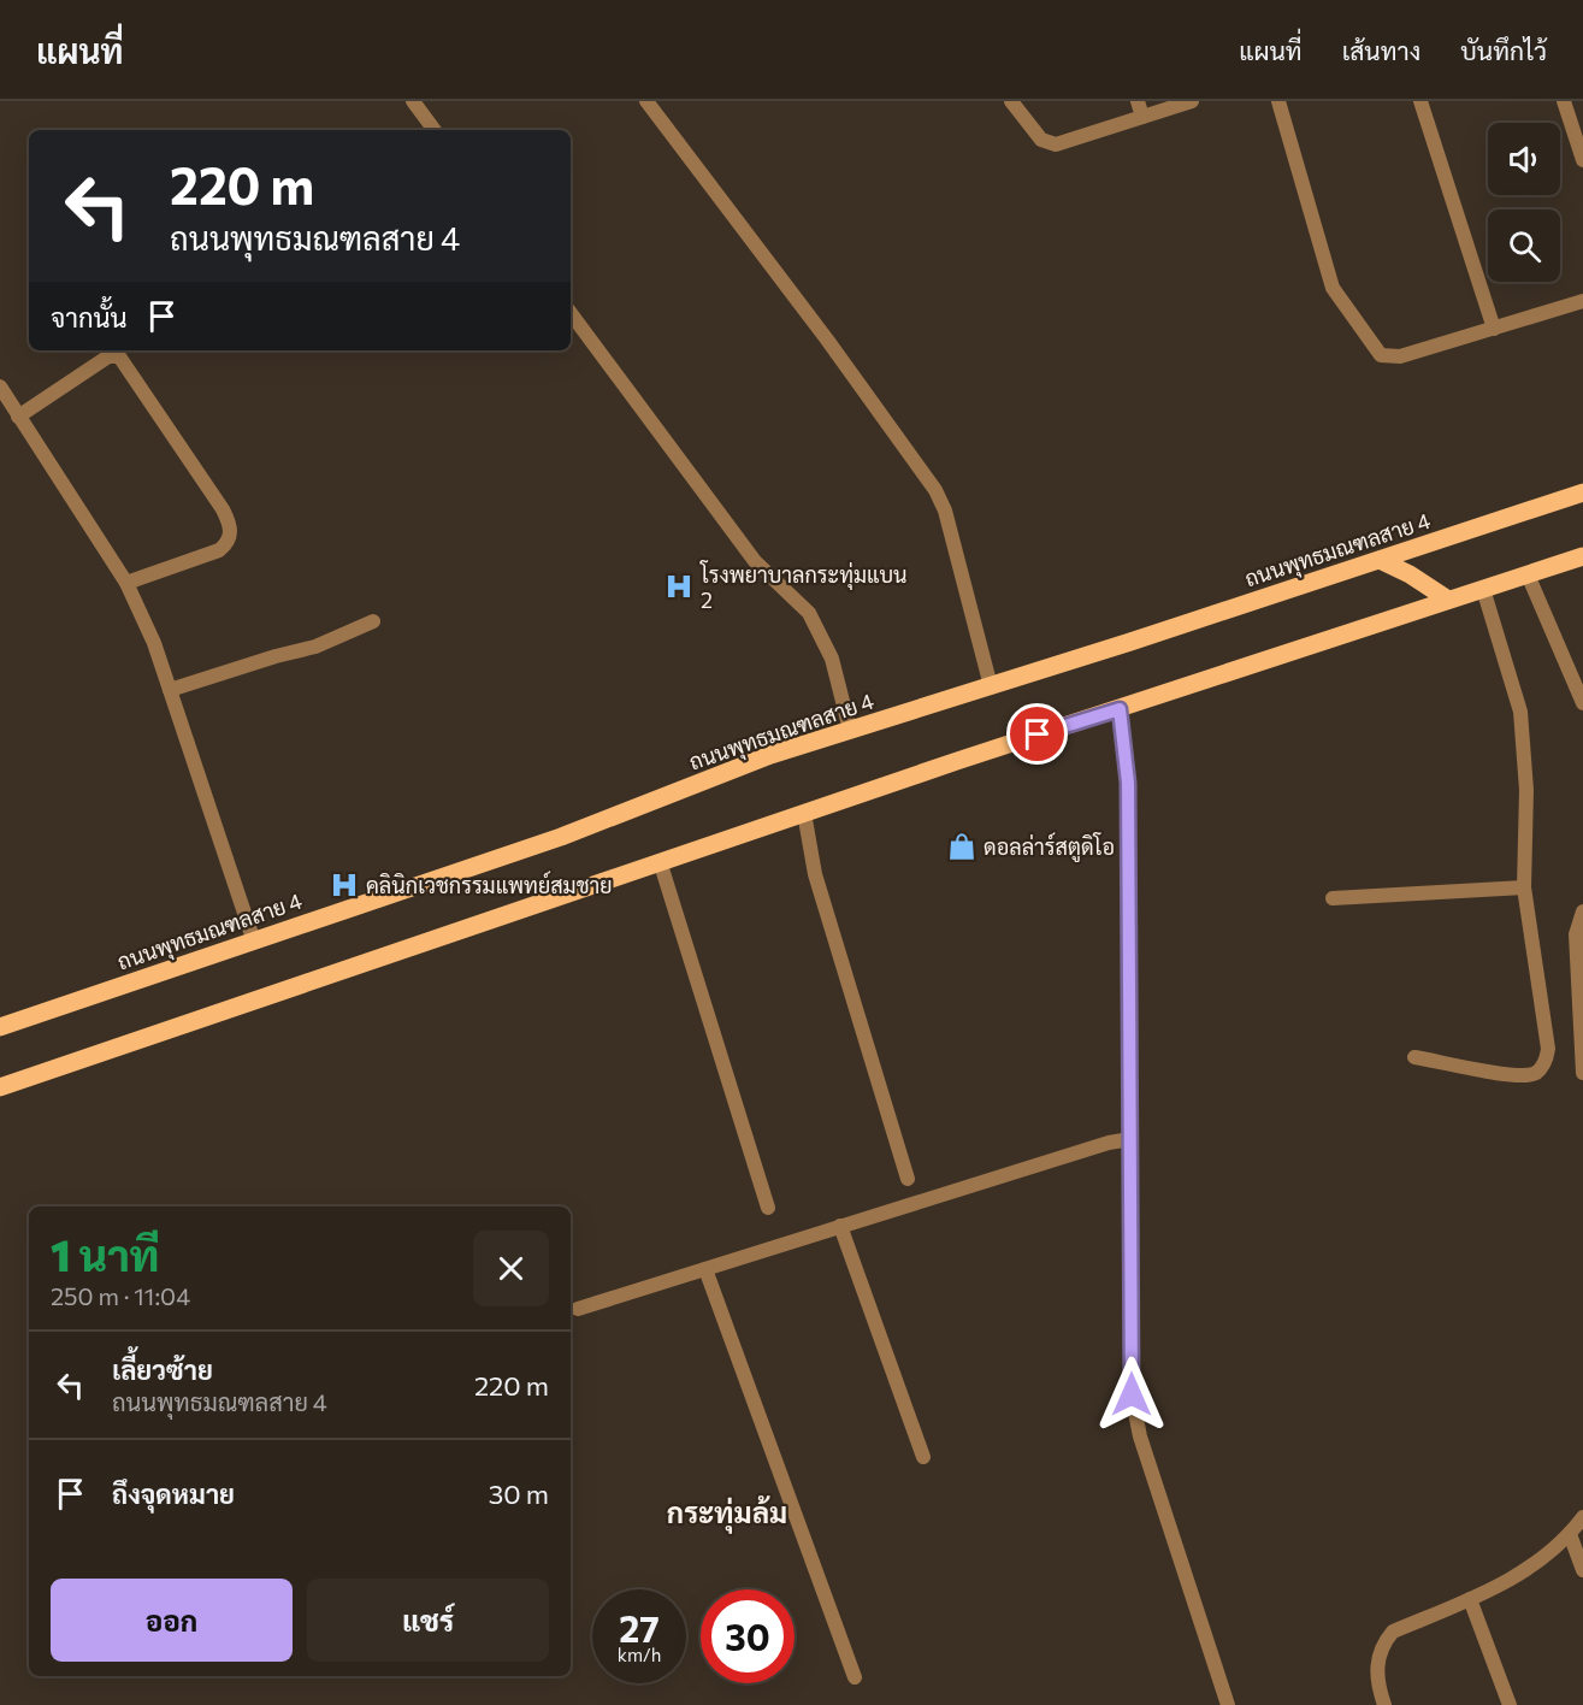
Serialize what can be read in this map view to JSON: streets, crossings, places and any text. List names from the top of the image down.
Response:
{
  "streets": {
    "main road": ["ถนนพุทธมณฑลสาย 4"]
  },
  "districts": ["กระทุ่มล้ม"],
  "places": {
    "hospital": ["โรงพยาบาลกระทุ่มแบน 2", "คลินิกเวชกรรมแพทย์สมชาย"],
    "shop": ["ดอลล่าร์สตูดิโอ"]
  },
  "page": {
    "header": "แผนที่",
    "nav": ["แผนที่", "เส้นทาง", "บันทึกไว้"],
    "turn": ["220 m", "ถนนพุทธมณฑลสาย 4"],
    "then": "จากนั้น",
    "heading": ["1 นาที", "250 m · 11:04"],
    "list": [
      {
        "name": "เลี้ยวซ้าย",
        "note": "ถนนพุทธมณฑลสาย 4",
        "value": "220 m"
      },
      {
        "name": "ถึงจุดหมาย",
        "value": "30 m"
      }
    ],
    "buttons": ["ออก", "แชร์"],
    "speed": "27 km/h",
    "limit": "30"
  }
}
